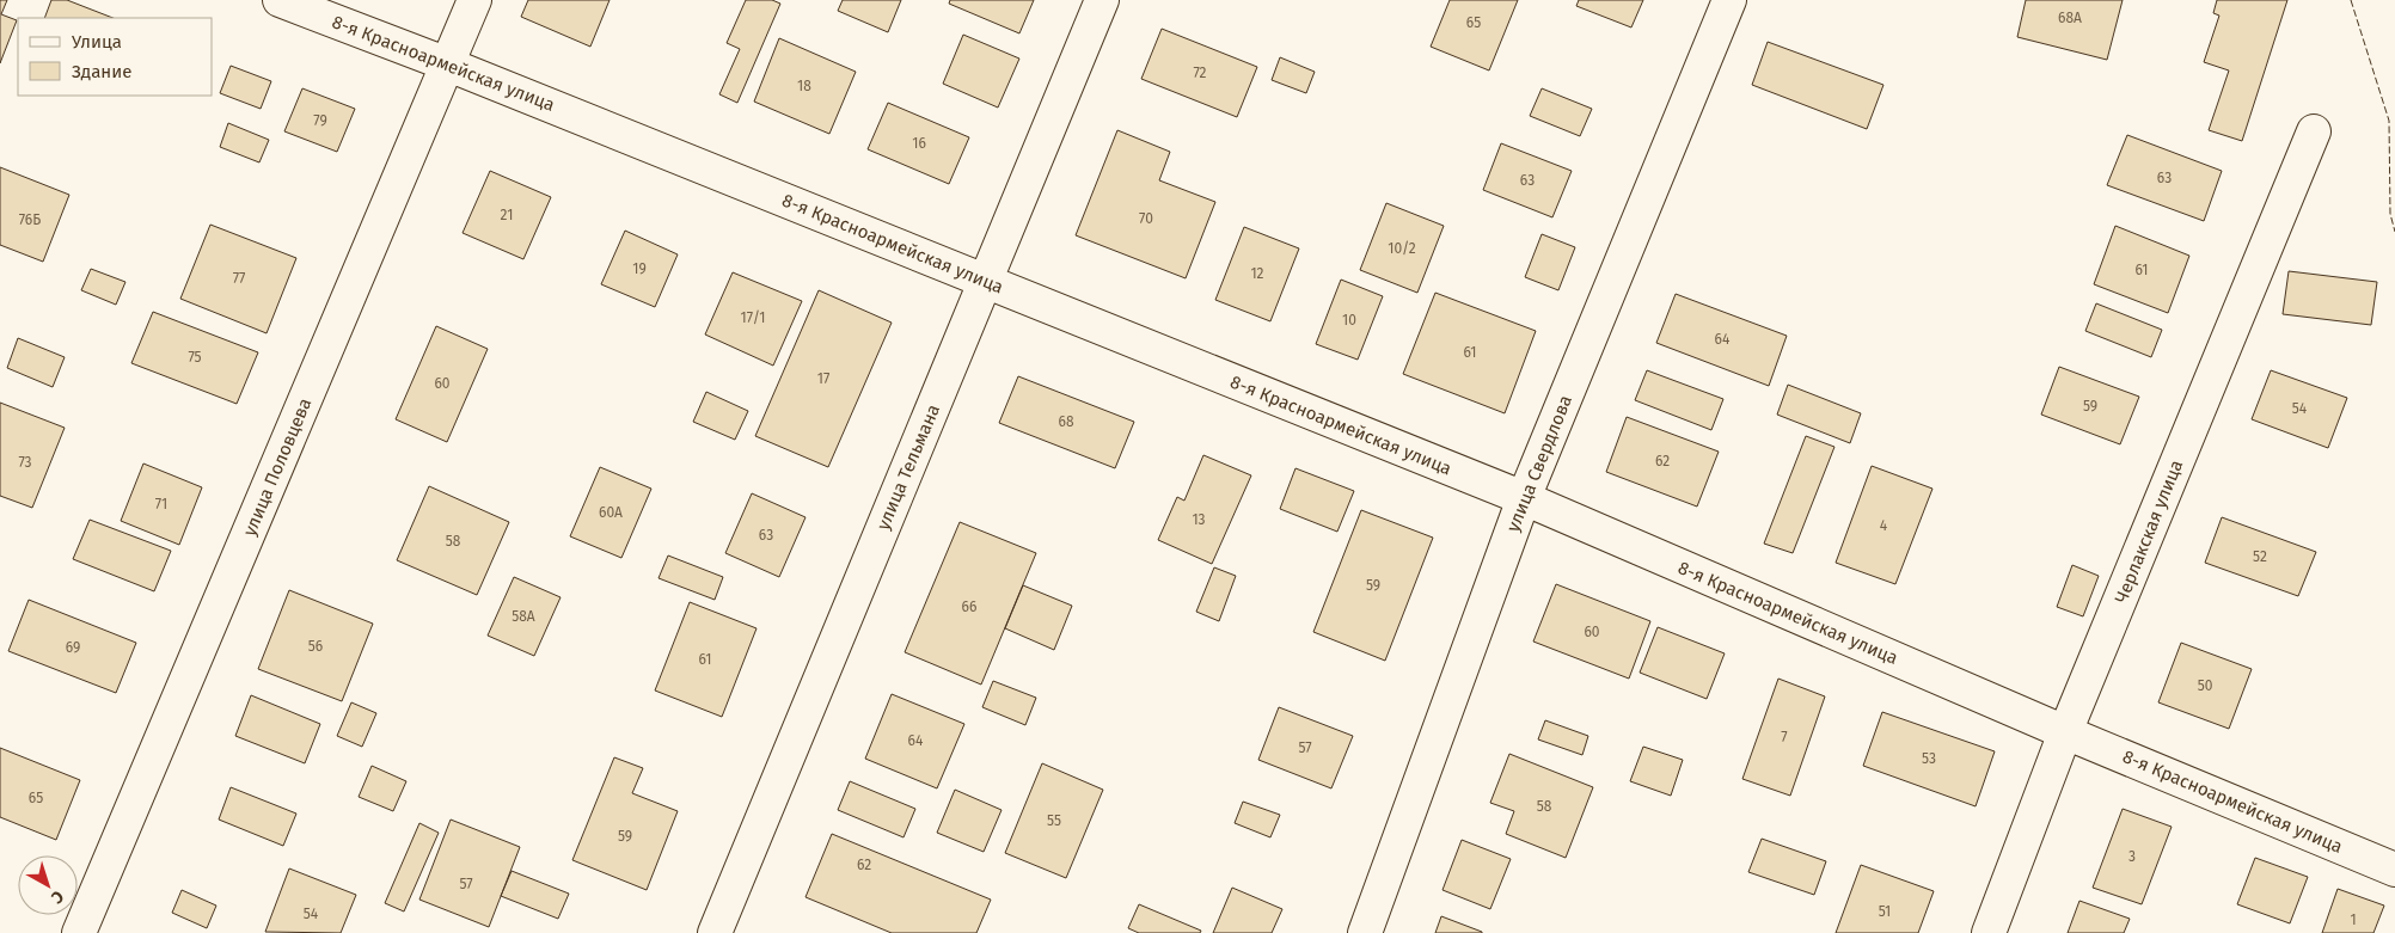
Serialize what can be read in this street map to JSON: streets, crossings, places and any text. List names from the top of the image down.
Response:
{
  "streets": {
    "street": [
      "8-я Красноармейская улица",
      "улица Свердлова",
      "улица Половцева",
      "улица Тельмана",
      "Черлакская улица"
    ]
  },
  "crossings": [
    ["8-я Красноармейская улица", "улица Свердлова"],
    ["8-я Красноармейская улица", "улица Половцева"],
    ["8-я Красноармейская улица", "улица Тельмана"],
    ["8-я Красноармейская улица", "Черлакская улица"]
  ],
  "house_numbers": [
    "68А",
    "65",
    "72",
    "18",
    "79",
    "16",
    "63",
    "63",
    "21",
    "70",
    "76Б",
    "10/2",
    "19",
    "61",
    "12",
    "77",
    "17/1",
    "10",
    "64",
    "61",
    "75",
    "17",
    "60",
    "59",
    "54",
    "68",
    "62",
    "73",
    "71",
    "60А",
    "13",
    "4",
    "63",
    "58",
    "52",
    "59",
    "66",
    "58А",
    "60",
    "56",
    "69",
    "61",
    "50",
    "7",
    "64",
    "57",
    "53",
    "65",
    "58",
    "55",
    "59",
    "3",
    "62",
    "57",
    "51",
    "54",
    "1"
  ],
  "legend": ["Улица", "Здание"],
  "north": "bottom right"
}
